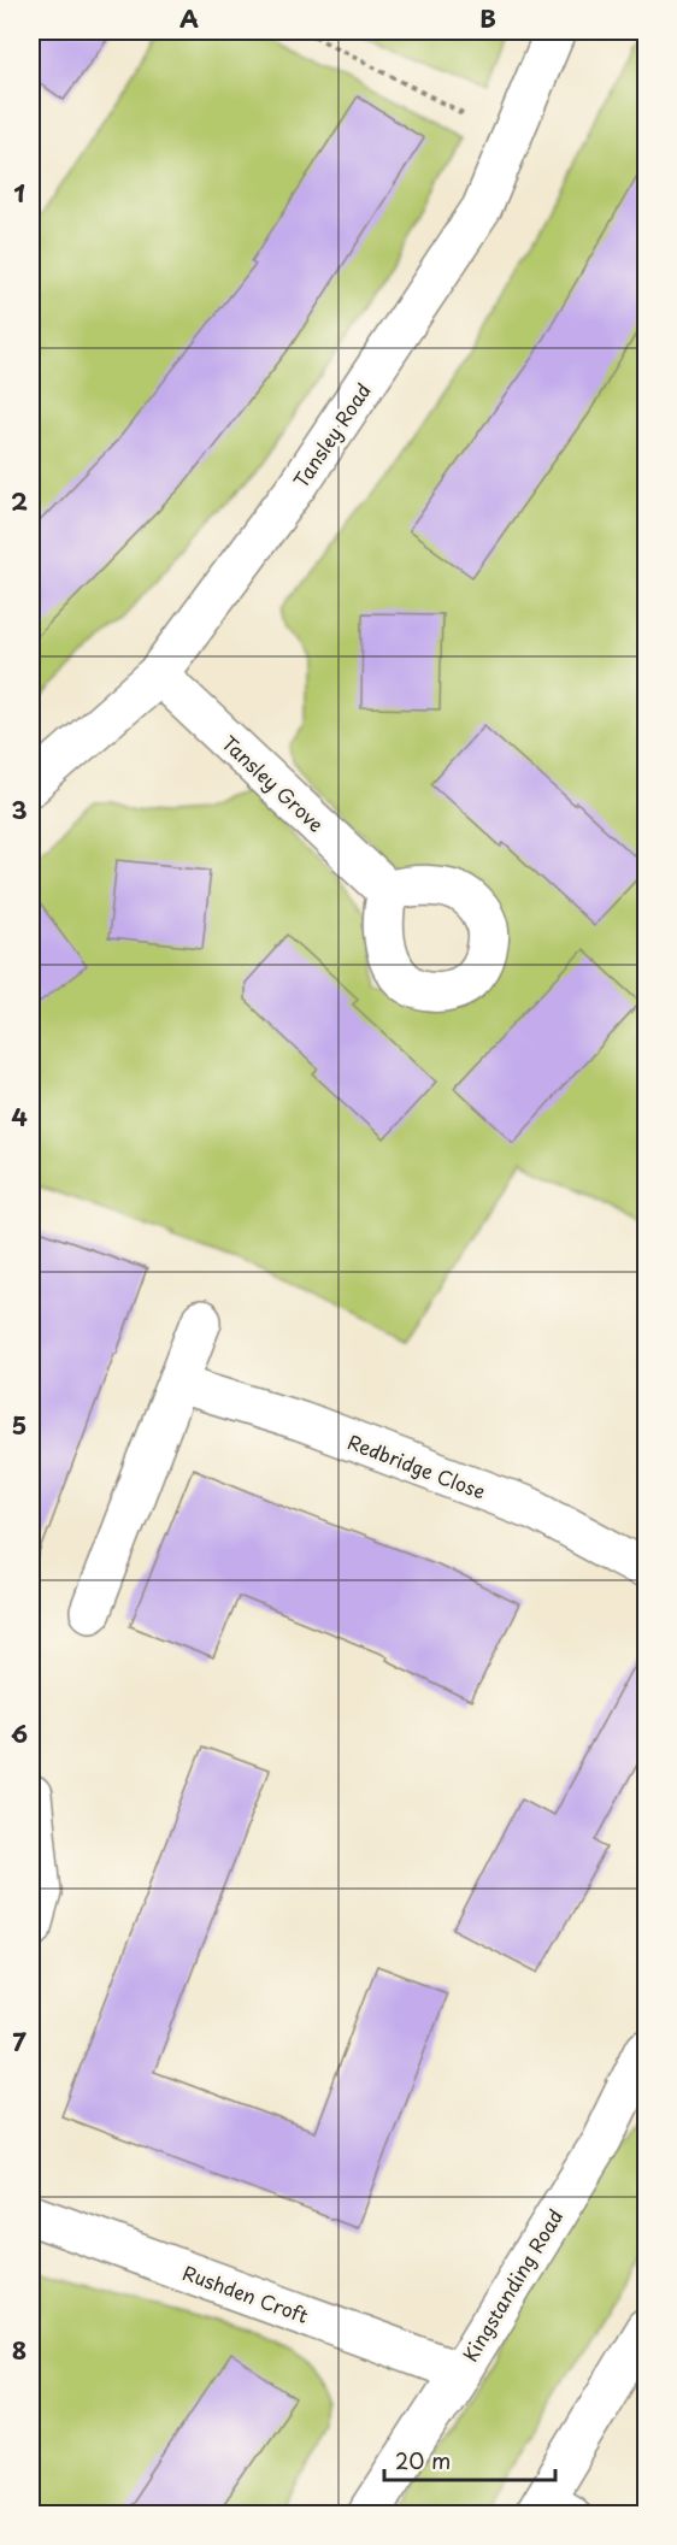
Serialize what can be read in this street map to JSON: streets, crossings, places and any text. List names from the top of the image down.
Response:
{
  "streets": {
    "street": [
      "Tansley Road",
      "Tansley Grove",
      "Redbridge Close",
      "Kingstanding Road",
      "Rushden Croft"
    ]
  },
  "crossings": [
    ["Tansley Road", "Tansley Grove"],
    ["Kingstanding Road", "Rushden Croft"]
  ],
  "scale_bar": "20 m",
  "grid": {
    "columns": ["A", "B"],
    "rows": [
      "1",
      "2",
      "3",
      "4",
      "5",
      "6",
      "7",
      "8"
    ]
  }
}
